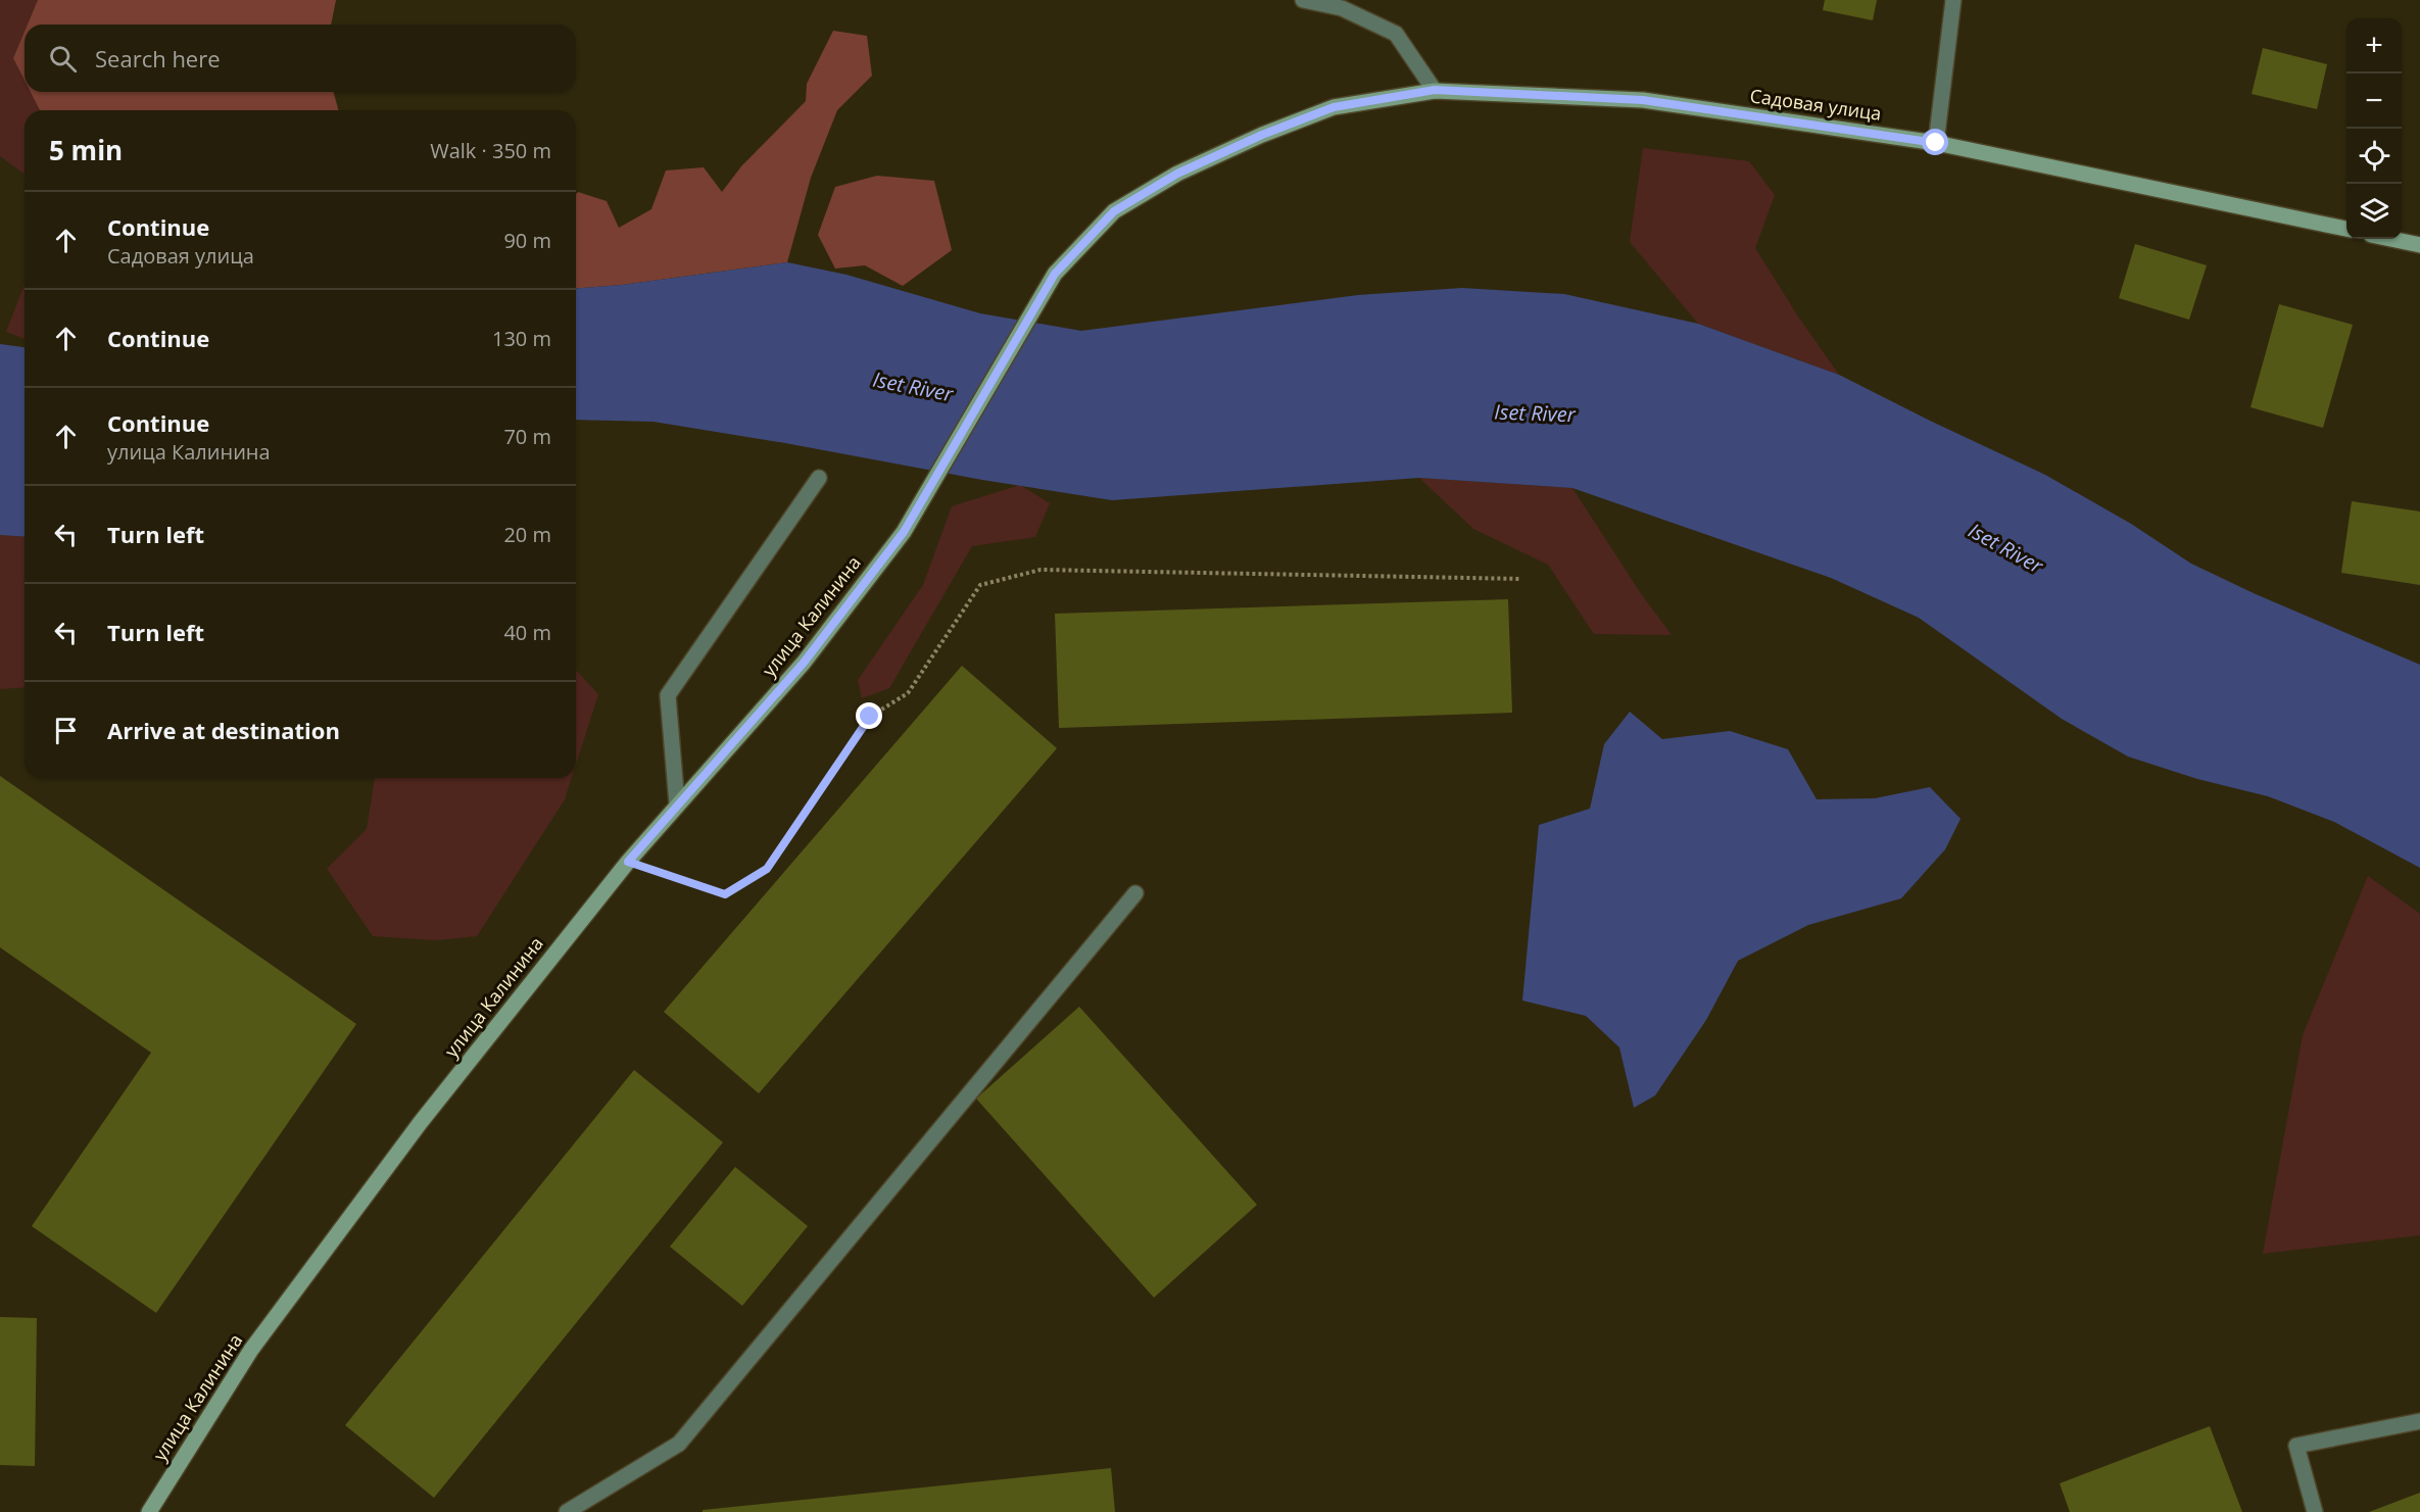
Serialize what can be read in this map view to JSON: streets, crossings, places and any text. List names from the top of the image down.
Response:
{
  "streets": {
    "main road": ["Садовая улица", "улица Калинина"]
  },
  "crossings": [
    ["Садовая улица", "улица Калинина"]
  ],
  "water": ["Iset River"],
  "page": {
    "map_buttons": ["+", "−"],
    "search": "Search here",
    "heading": ["5 min", "Walk · 350 m"],
    "list": [
      ["Continue", "Садовая улица", "90 m"],
      ["Continue", "130 m"],
      ["Continue", "улица Калинина", "70 m"],
      ["Turn left", "20 m"],
      ["Turn left", "40 m"],
      "Arrive at destination"
    ]
  }
}
